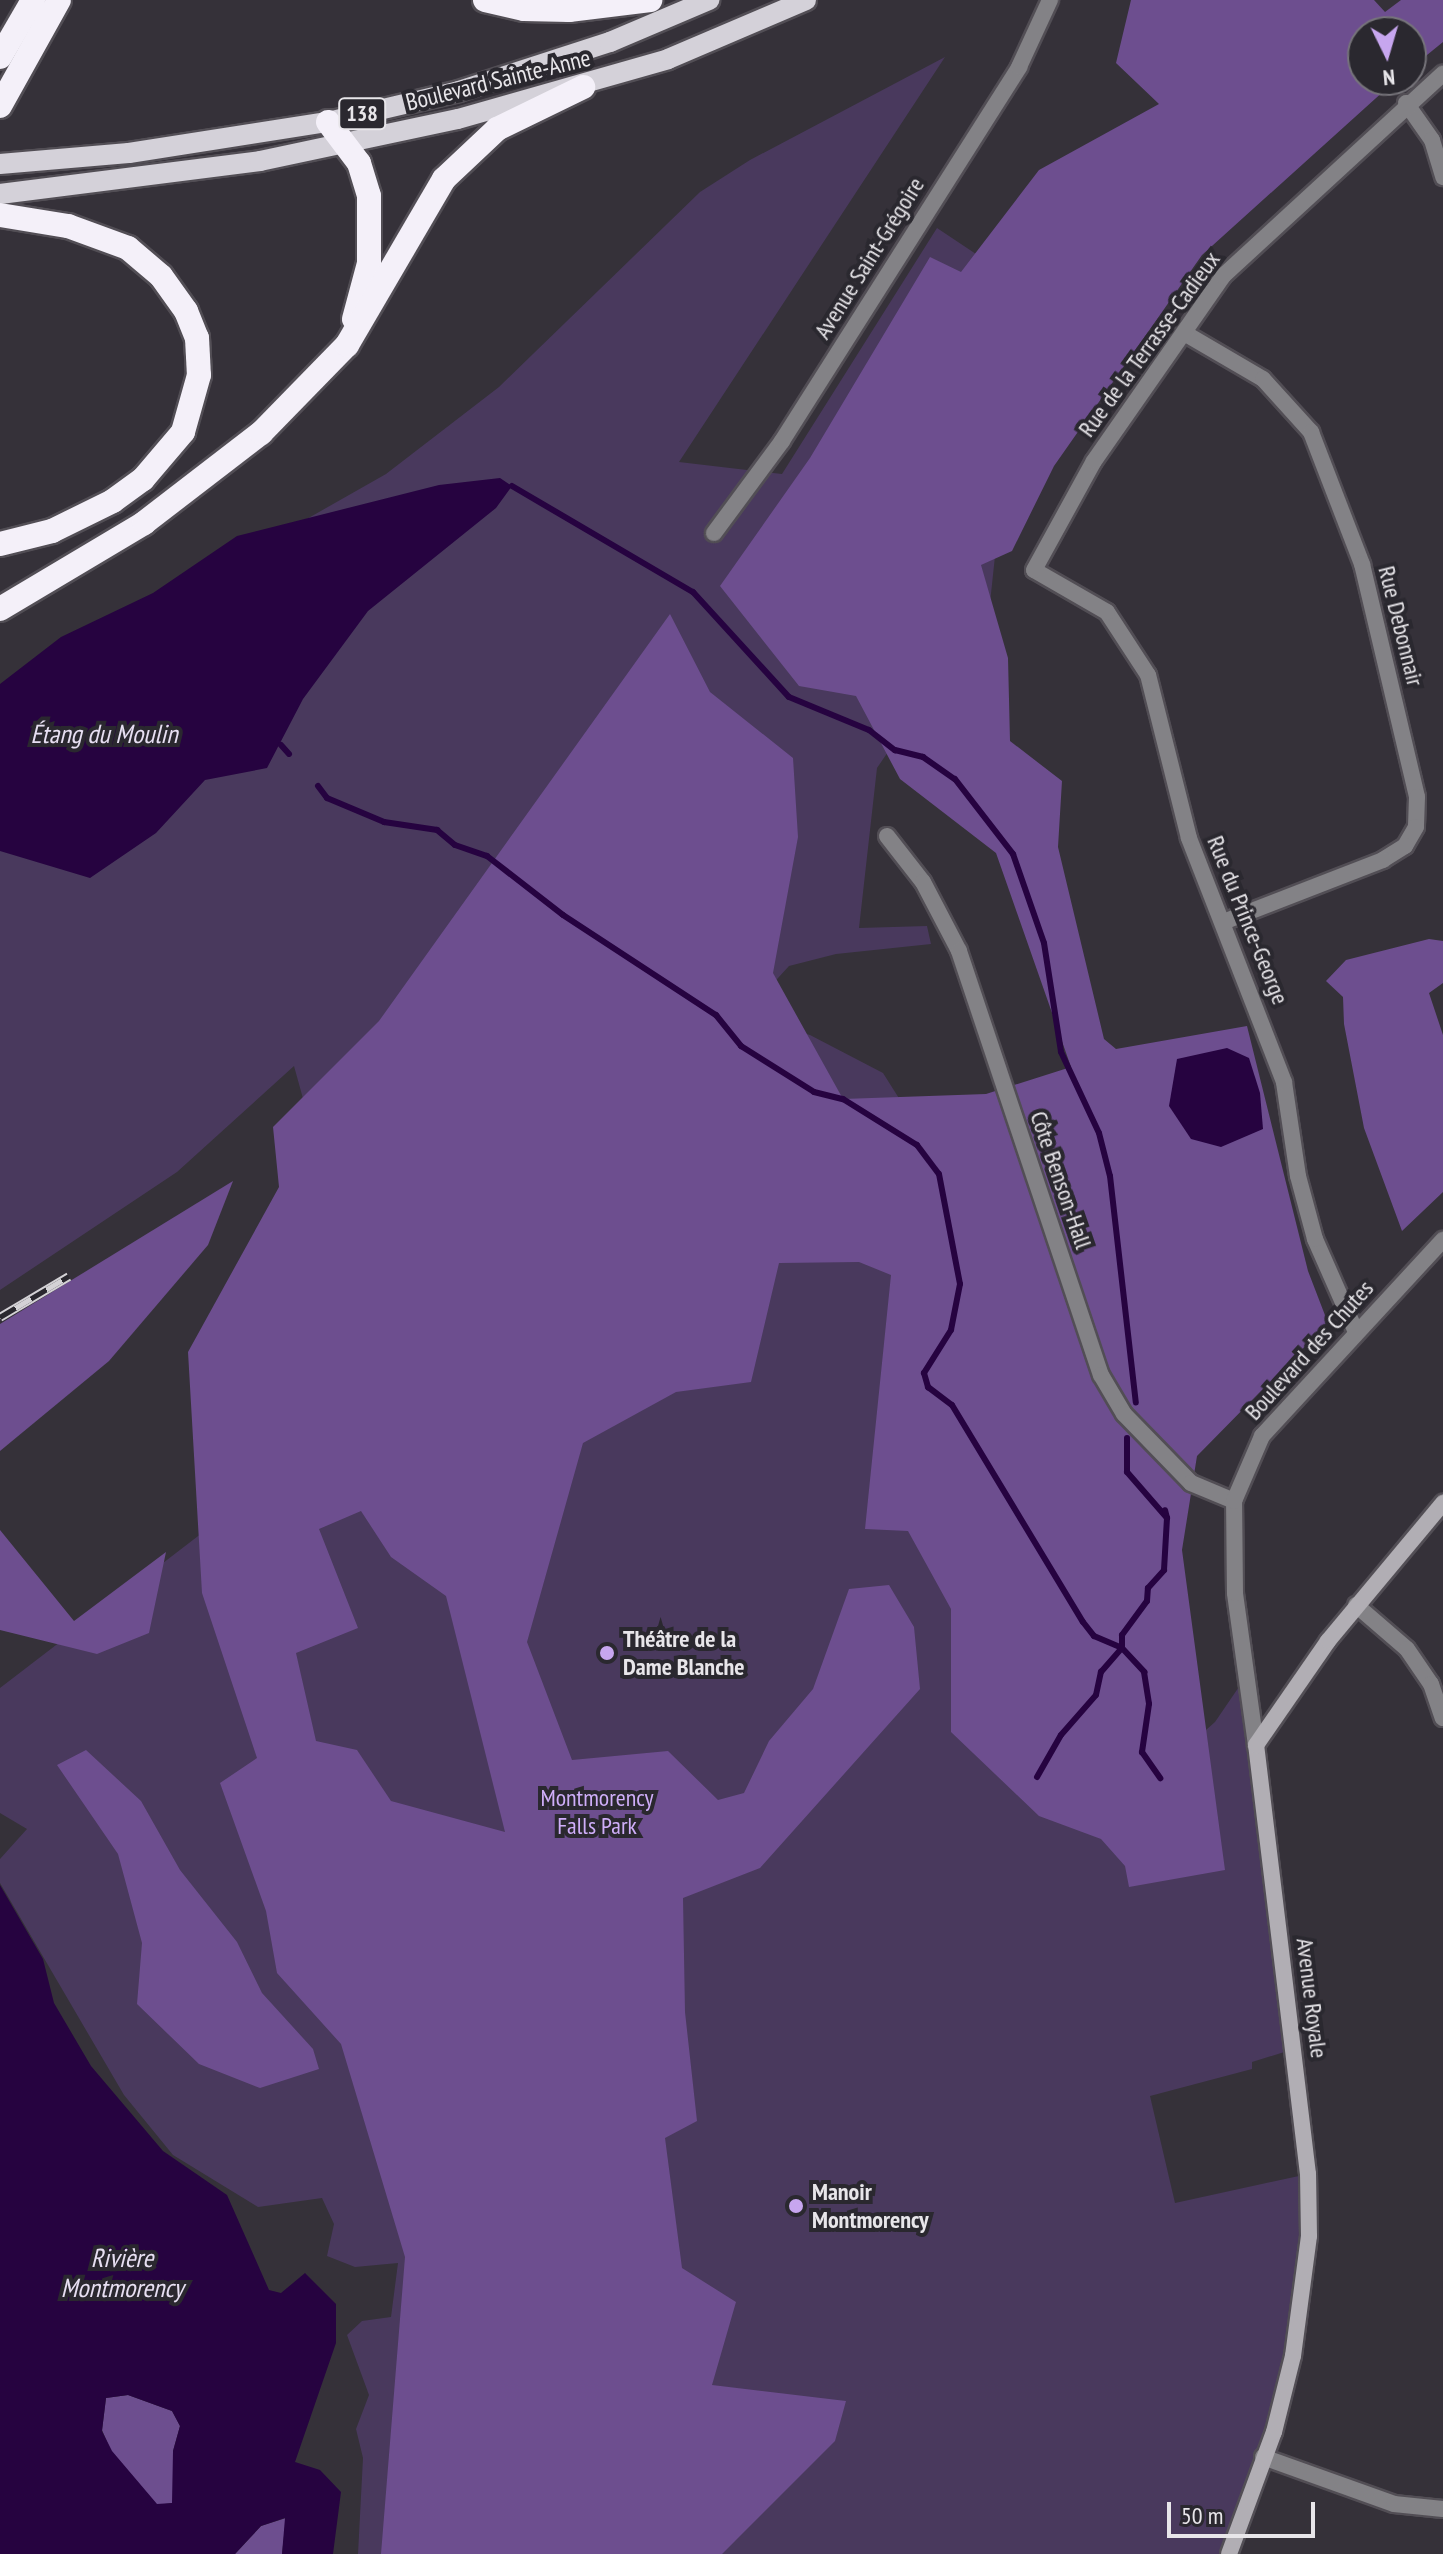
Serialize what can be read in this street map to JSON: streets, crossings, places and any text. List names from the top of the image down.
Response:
{
  "streets": {
    "main road": ["Boulevard Sainte-Anne", "138", "Avenue Royale"],
    "street": [
      "Avenue Saint-Grégoire",
      "Rue de la Terrasse-Cadieux",
      "Rue Debonnair",
      "Rue du Prince-George",
      "Côte Benson-Hall",
      "Boulevard des Chutes"
    ]
  },
  "crossings": [
    ["Rue de la Terrasse-Cadieux", "Rue Debonnair"],
    ["Rue de la Terrasse-Cadieux", "Rue du Prince-George"],
    ["Rue Debonnair", "Rue du Prince-George"],
    ["Rue du Prince-George", "Boulevard des Chutes"],
    ["Côte Benson-Hall", "Boulevard des Chutes"],
    ["Boulevard des Chutes", "Avenue Royale"]
  ],
  "water": ["Étang du Moulin", "Rivière Montmorency"],
  "parks": ["Montmorency Falls Park"],
  "places": ["Théâtre de la Dame Blanche", "Manoir Montmorency"],
  "scale_bar": "50 m",
  "north": "bottom"
}
